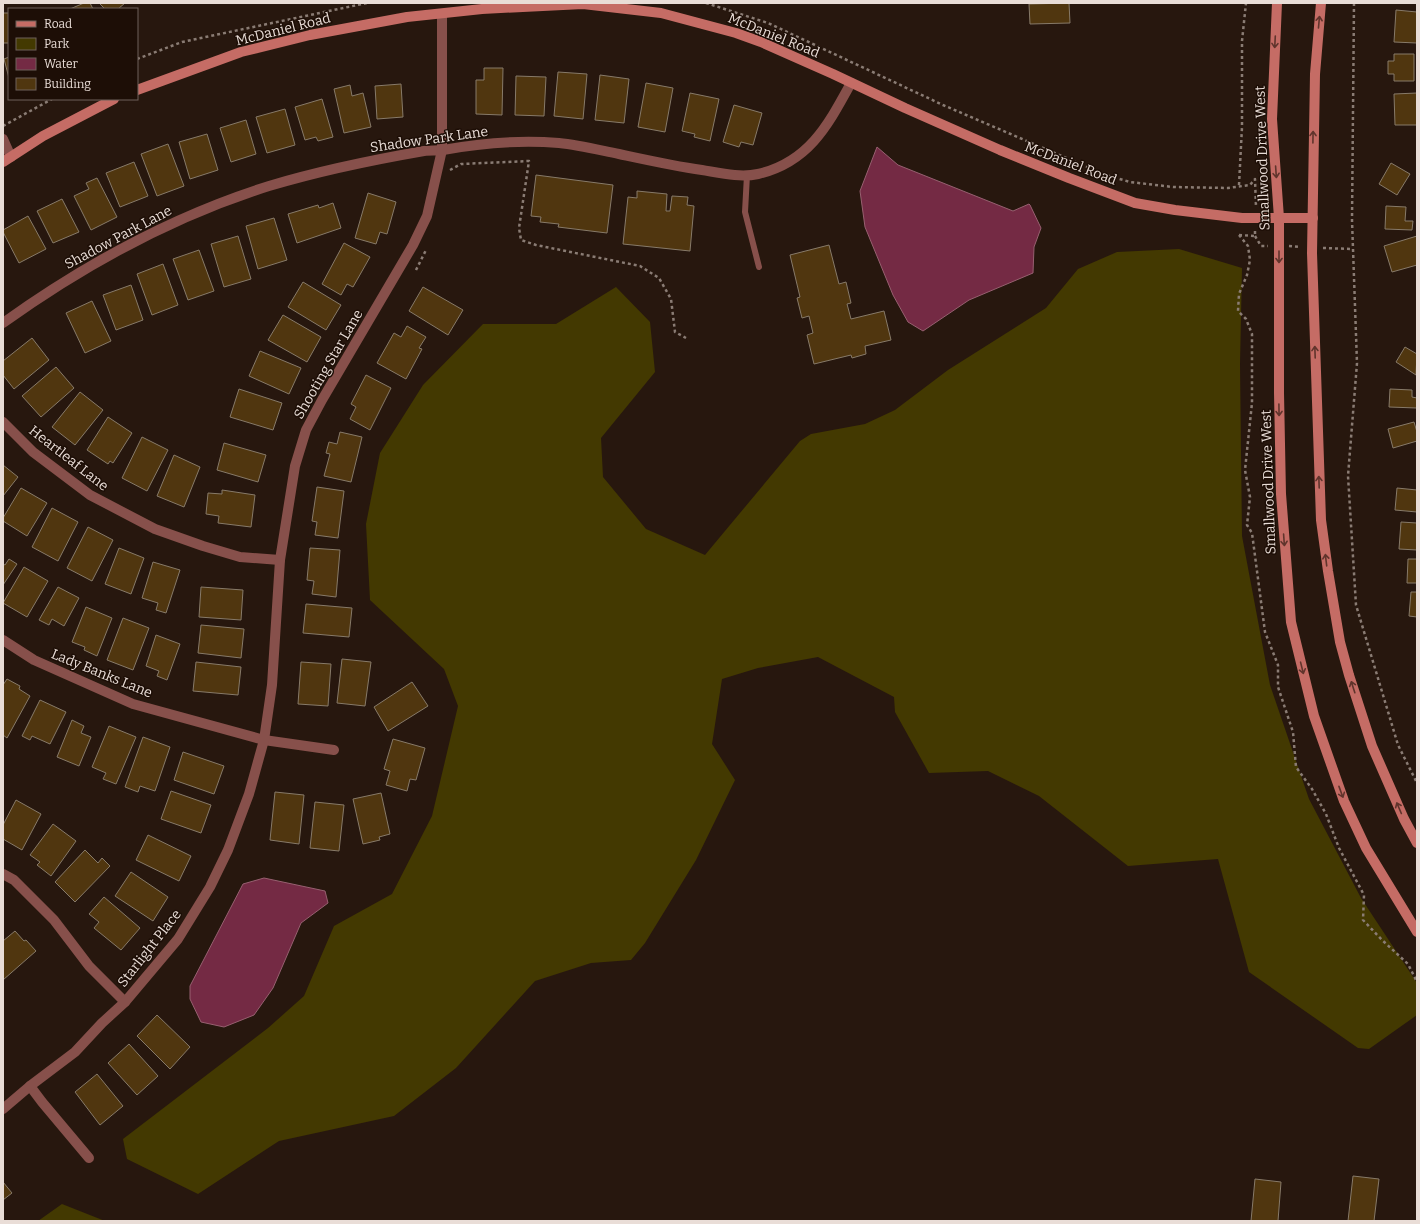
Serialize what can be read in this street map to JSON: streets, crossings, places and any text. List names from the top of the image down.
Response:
{
  "streets": {
    "main road": ["McDaniel Road", "Smallwood Drive West"],
    "street": [
      "Shadow Park Lane",
      "Shooting Star Lane",
      "Heartleaf Lane",
      "Lady Banks Lane",
      "Starlight Place"
    ]
  },
  "crossings": [
    ["McDaniel Road", "Shadow Park Lane"],
    ["McDaniel Road", "Smallwood Drive West"],
    ["McDaniel Road", "Shooting Star Lane"],
    ["Shadow Park Lane", "Shooting Star Lane"],
    ["Shooting Star Lane", "Heartleaf Lane"],
    ["Shooting Star Lane", "Lady Banks Lane"],
    ["Shooting Star Lane", "Starlight Place"],
    ["Lady Banks Lane", "Starlight Place"]
  ],
  "legend": [
    "Road",
    "Park",
    "Water",
    "Building"
  ]
}
